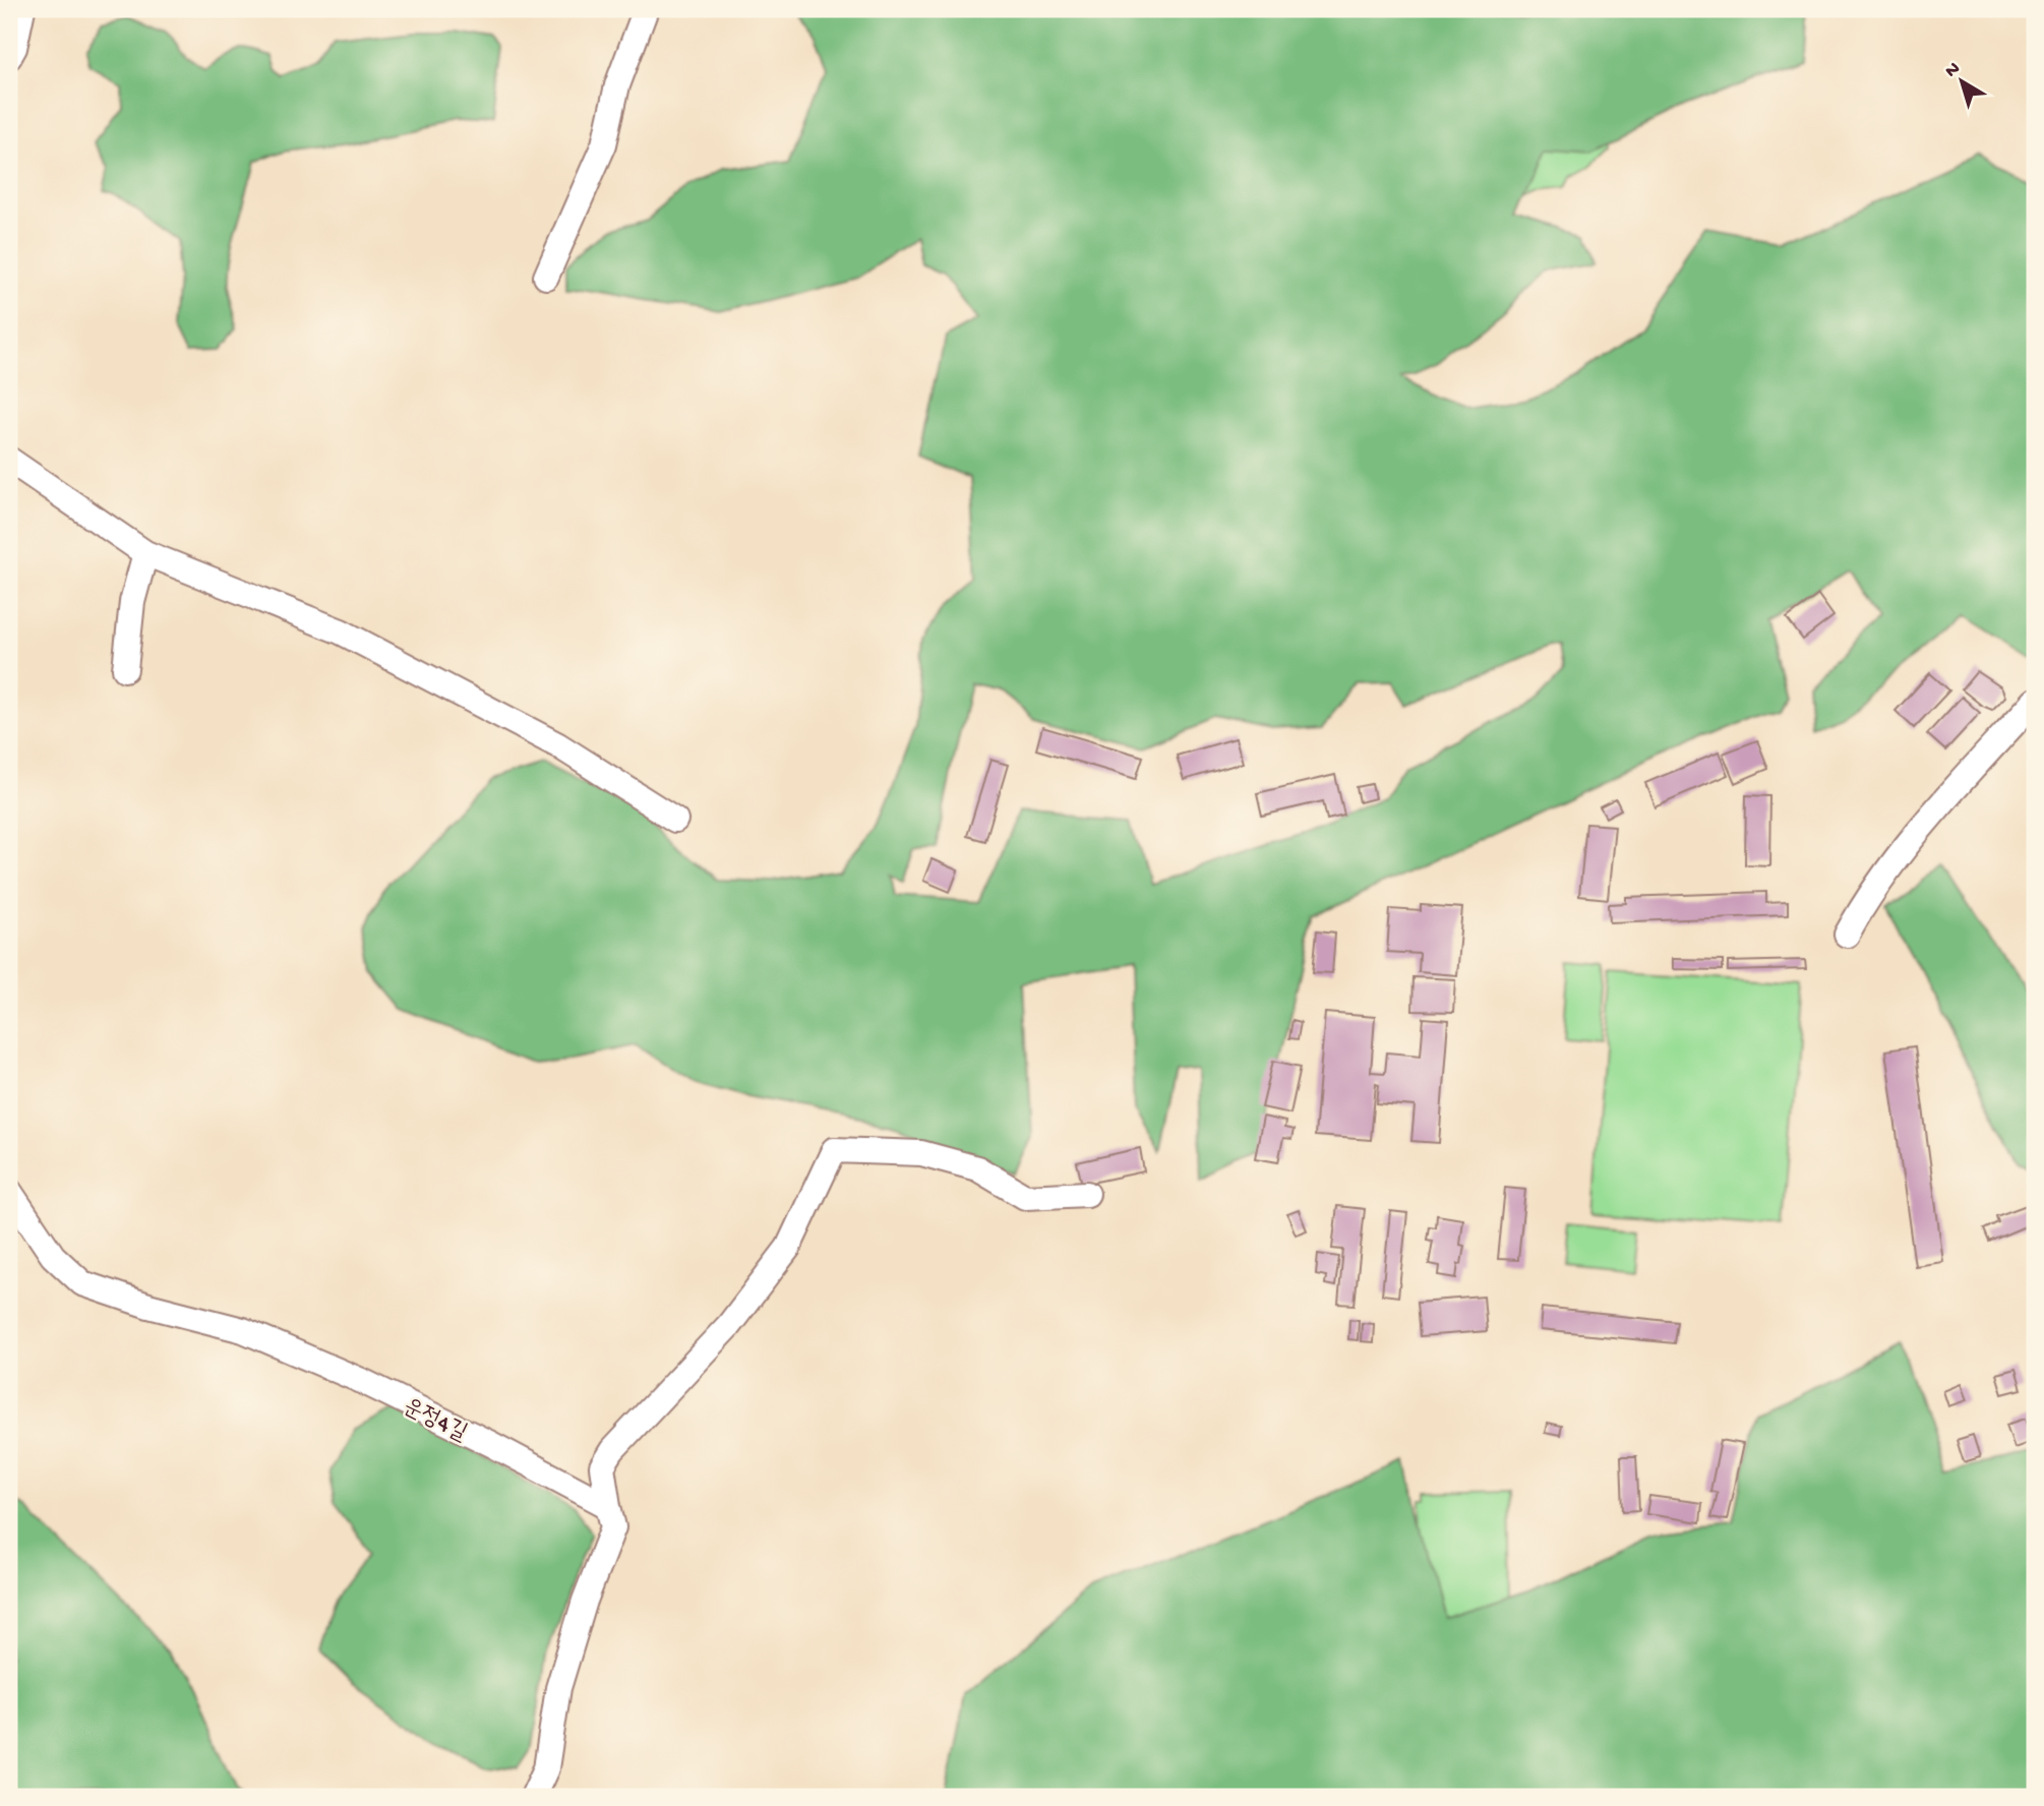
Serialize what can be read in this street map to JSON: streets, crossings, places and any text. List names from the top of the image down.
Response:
{
  "streets": {
    "street": ["운정4길"]
  },
  "north": "top left"
}
